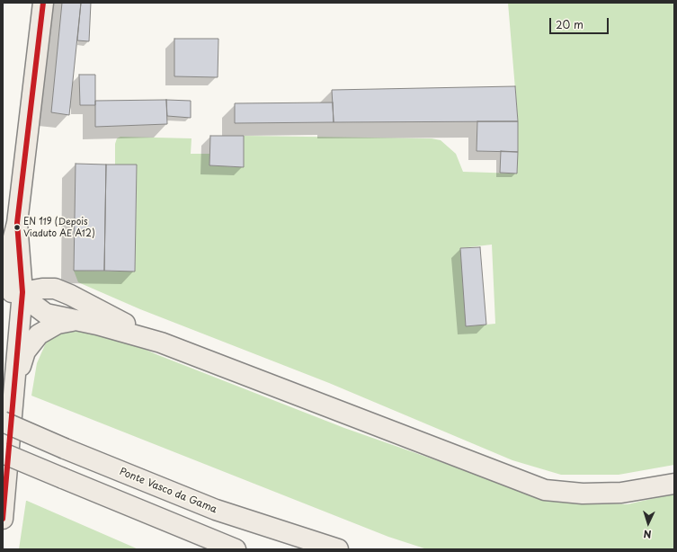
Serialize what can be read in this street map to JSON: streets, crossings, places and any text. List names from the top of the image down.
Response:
{
  "streets": {
    "main road": ["Ponte Vasco da Gama"]
  },
  "places": ["EN 119 (Depois Viaduto AE A12)"],
  "scale_bar": "20 m",
  "north": "bottom"
}
